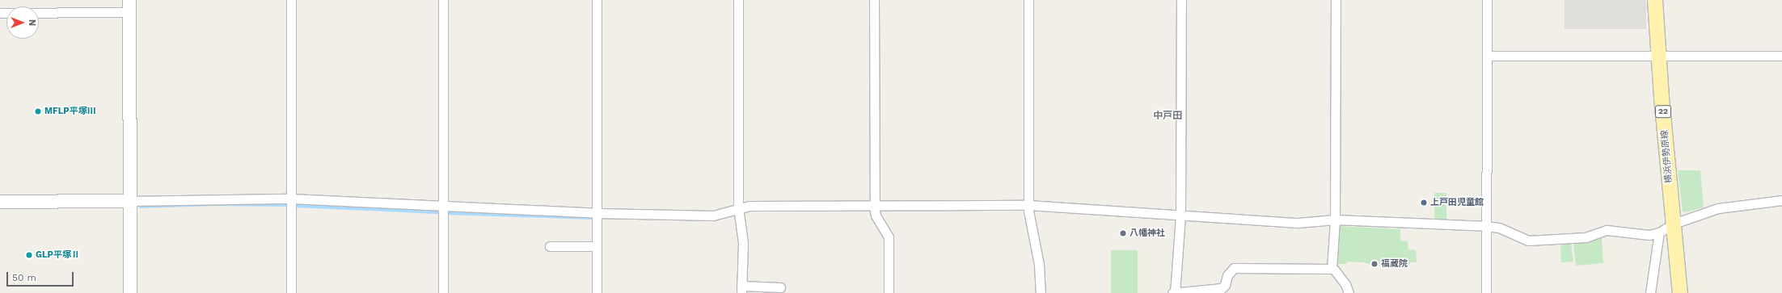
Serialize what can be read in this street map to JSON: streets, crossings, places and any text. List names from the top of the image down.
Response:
{
  "streets": {
    "main road": ["22", "横浜伊勢原線"]
  },
  "districts": ["中戸田"],
  "places": [
    "MFLP平塚Ⅲ",
    "上戸田児童館",
    "八幡神社",
    "GLP平塚Ⅱ",
    "福蔵院"
  ],
  "scale_bar": "50 m",
  "north": "right"
}
